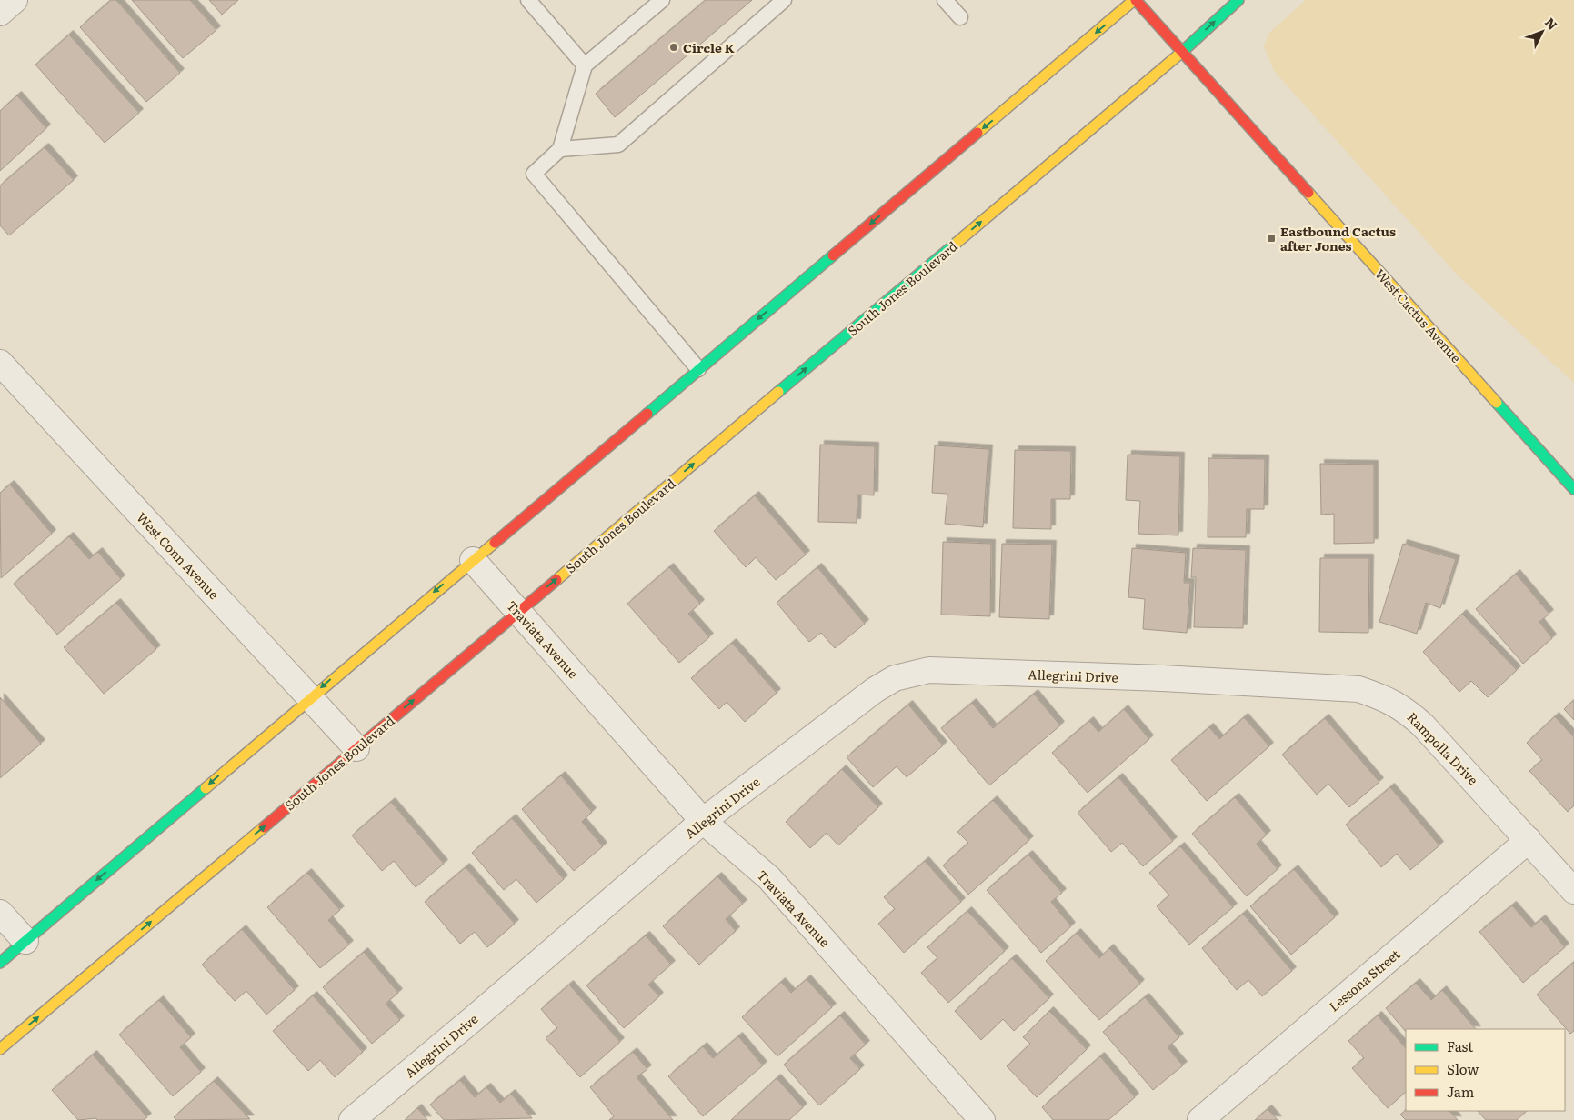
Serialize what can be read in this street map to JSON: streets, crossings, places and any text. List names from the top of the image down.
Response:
{
  "streets": {
    "main road": ["South Jones Boulevard", "West Cactus Avenue"],
    "street": [
      "West Conn Avenue",
      "Traviata Avenue",
      "Allegrini Drive",
      "Rampolla Drive",
      "Lessona Street"
    ]
  },
  "crossings": [
    ["South Jones Boulevard", "West Cactus Avenue"],
    ["South Jones Boulevard", "West Conn Avenue"],
    ["South Jones Boulevard", "Traviata Avenue"],
    ["Traviata Avenue", "Allegrini Drive"],
    ["Allegrini Drive", "Rampolla Drive"],
    ["Rampolla Drive", "Lessona Street"]
  ],
  "places": {
    "other": ["Circle K"],
    "transit": ["Eastbound Cactus after Jones"]
  },
  "legend": ["Fast", "Slow", "Jam"],
  "north": "top right"
}
